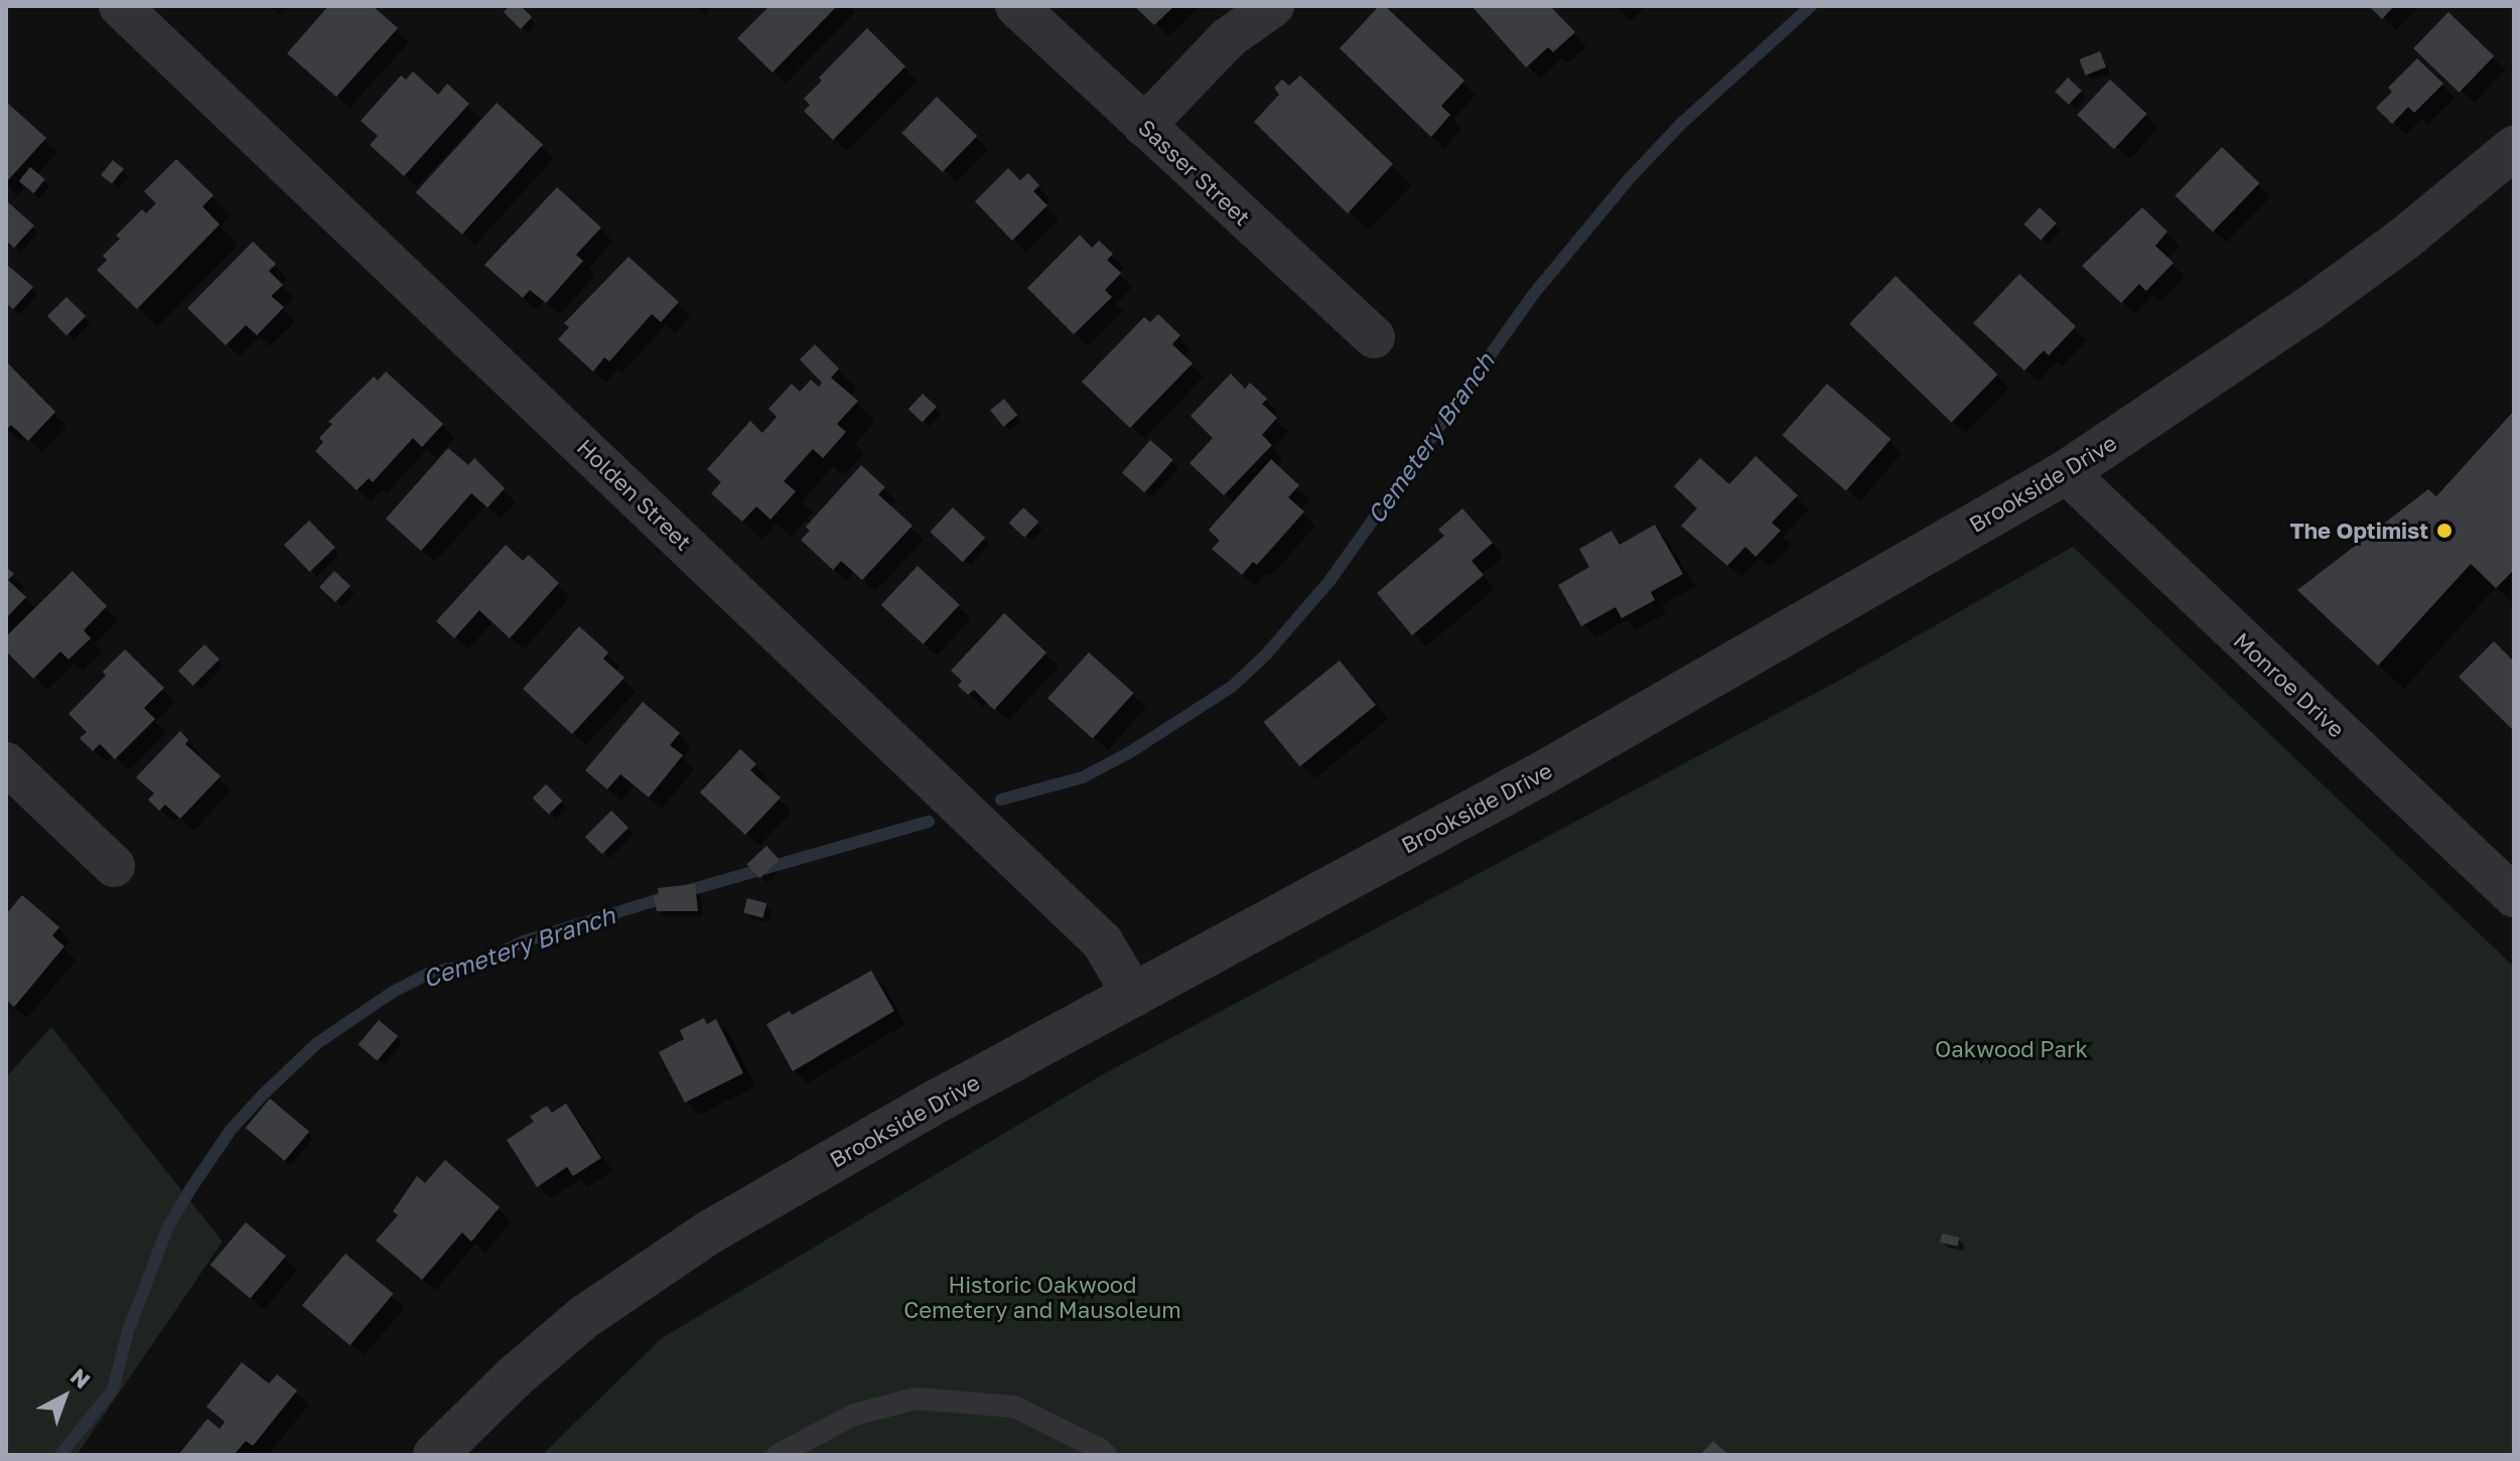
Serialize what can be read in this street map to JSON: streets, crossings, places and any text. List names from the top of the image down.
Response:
{
  "streets": {
    "street": [
      "Sasser Street",
      "Brookside Drive",
      "Holden Street",
      "Monroe Drive"
    ]
  },
  "crossings": [
    ["Brookside Drive", "Holden Street"],
    ["Brookside Drive", "Monroe Drive"]
  ],
  "water": ["Cemetery Branch"],
  "parks": ["Oakwood Park", "Historic Oakwood Cemetery and Mausoleum"],
  "places": ["The Optimist"],
  "north": "top right"
}
